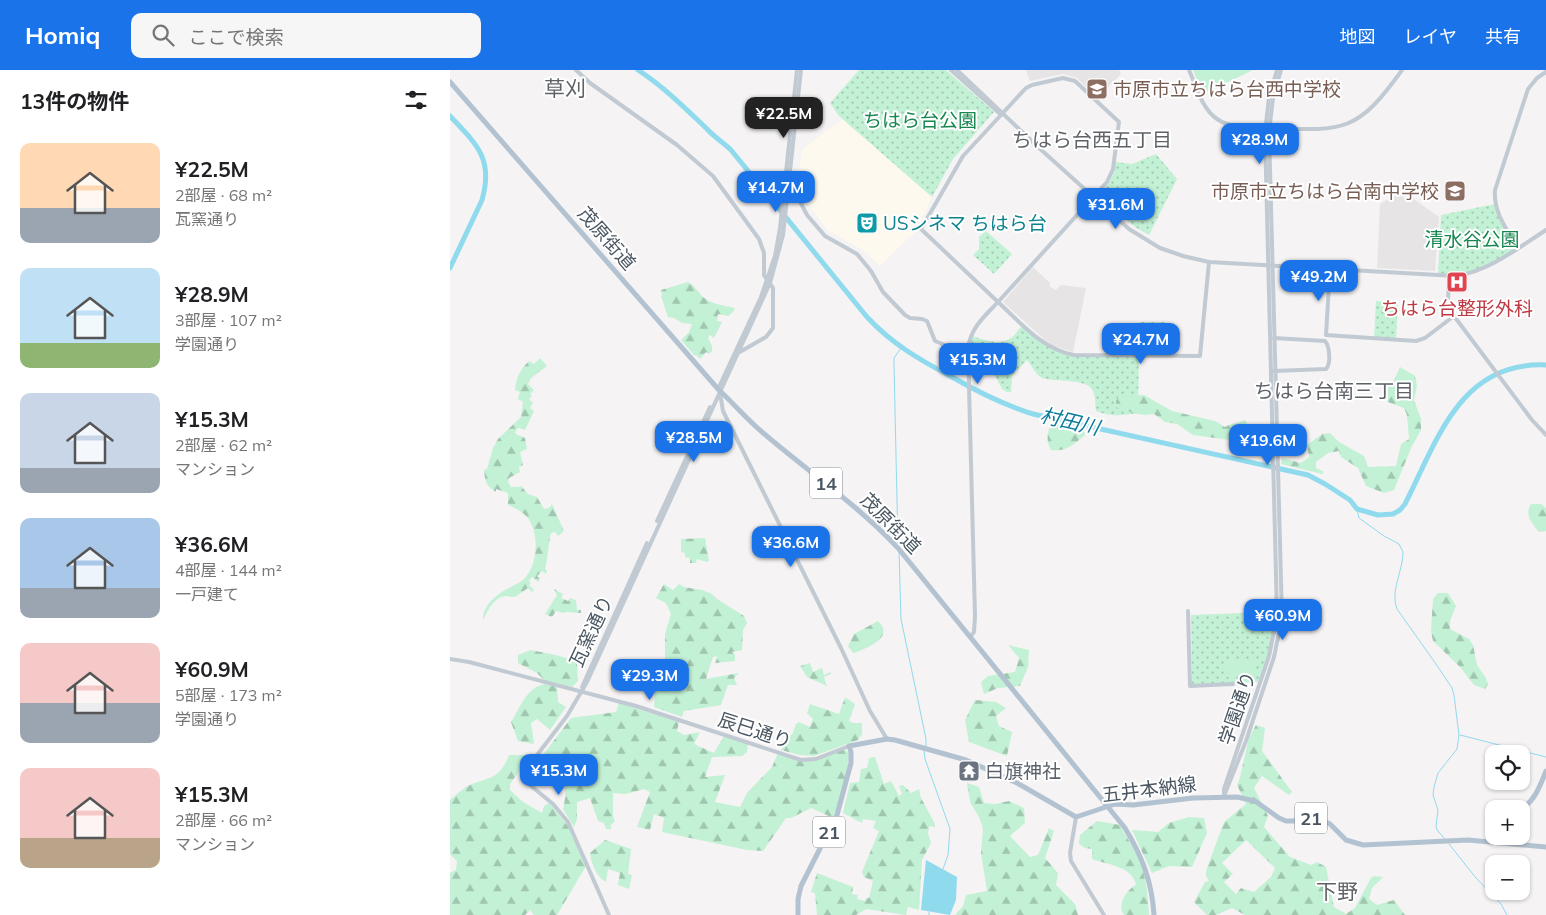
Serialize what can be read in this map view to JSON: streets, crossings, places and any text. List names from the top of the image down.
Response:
{
  "streets": {
    "main road": [
      "茂原街道",
      "14",
      "五井本納線",
      "21"
    ],
    "street": ["瓦窯通り", "学園通り", "辰巳通り"]
  },
  "crossings": [
    ["茂原街道", "瓦窯通り"],
    ["茂原街道", "五井本納線"],
    ["瓦窯通り", "辰巳通り"],
    ["学園通り", "五井本納線"],
    ["辰巳通り", "21"]
  ],
  "districts": [
    "草刈",
    "ちはら台西五丁目",
    "ちはら台南三丁目",
    "下野"
  ],
  "water": ["村田川"],
  "parks": ["ちはら台公園", "清水谷公園"],
  "places": {
    "school or university": ["市原市立ちはら台西中学校", "市原市立ちはら台南中学校"],
    "theatre": ["USシネマ ちはら台"],
    "hospital": ["ちはら台整形外科"],
    "temple": ["白旗神社"]
  },
  "page": {
    "header": "Homiq",
    "search": "ここで検索",
    "nav": ["地図", "レイヤ", "共有"],
    "heading": "13件の物件",
    "price": [
      "¥22.5M",
      "¥28.9M",
      "¥14.7M",
      "¥31.6M",
      "¥49.2M",
      "¥24.7M",
      "¥15.3M",
      "¥28.5M",
      "¥19.6M",
      "¥36.6M",
      "¥60.9M",
      "¥29.3M",
      "¥15.3M"
    ],
    "list": [
      {
        "name": "¥22.5M",
        "note": "2部屋 · 68 m² · 瓦窯通り"
      },
      {
        "name": "¥28.9M",
        "note": "3部屋 · 107 m² · 学園通り"
      },
      {
        "name": "¥15.3M",
        "note": "2部屋 · 62 m² · マンション"
      },
      {
        "name": "¥36.6M",
        "note": "4部屋 · 144 m² · 一戸建て"
      },
      {
        "name": "¥60.9M",
        "note": "5部屋 · 173 m² · 学園通り"
      },
      {
        "name": "¥15.3M",
        "note": "2部屋 · 66 m² · マンション"
      }
    ],
    "map_buttons": ["+", "−"]
  }
}
